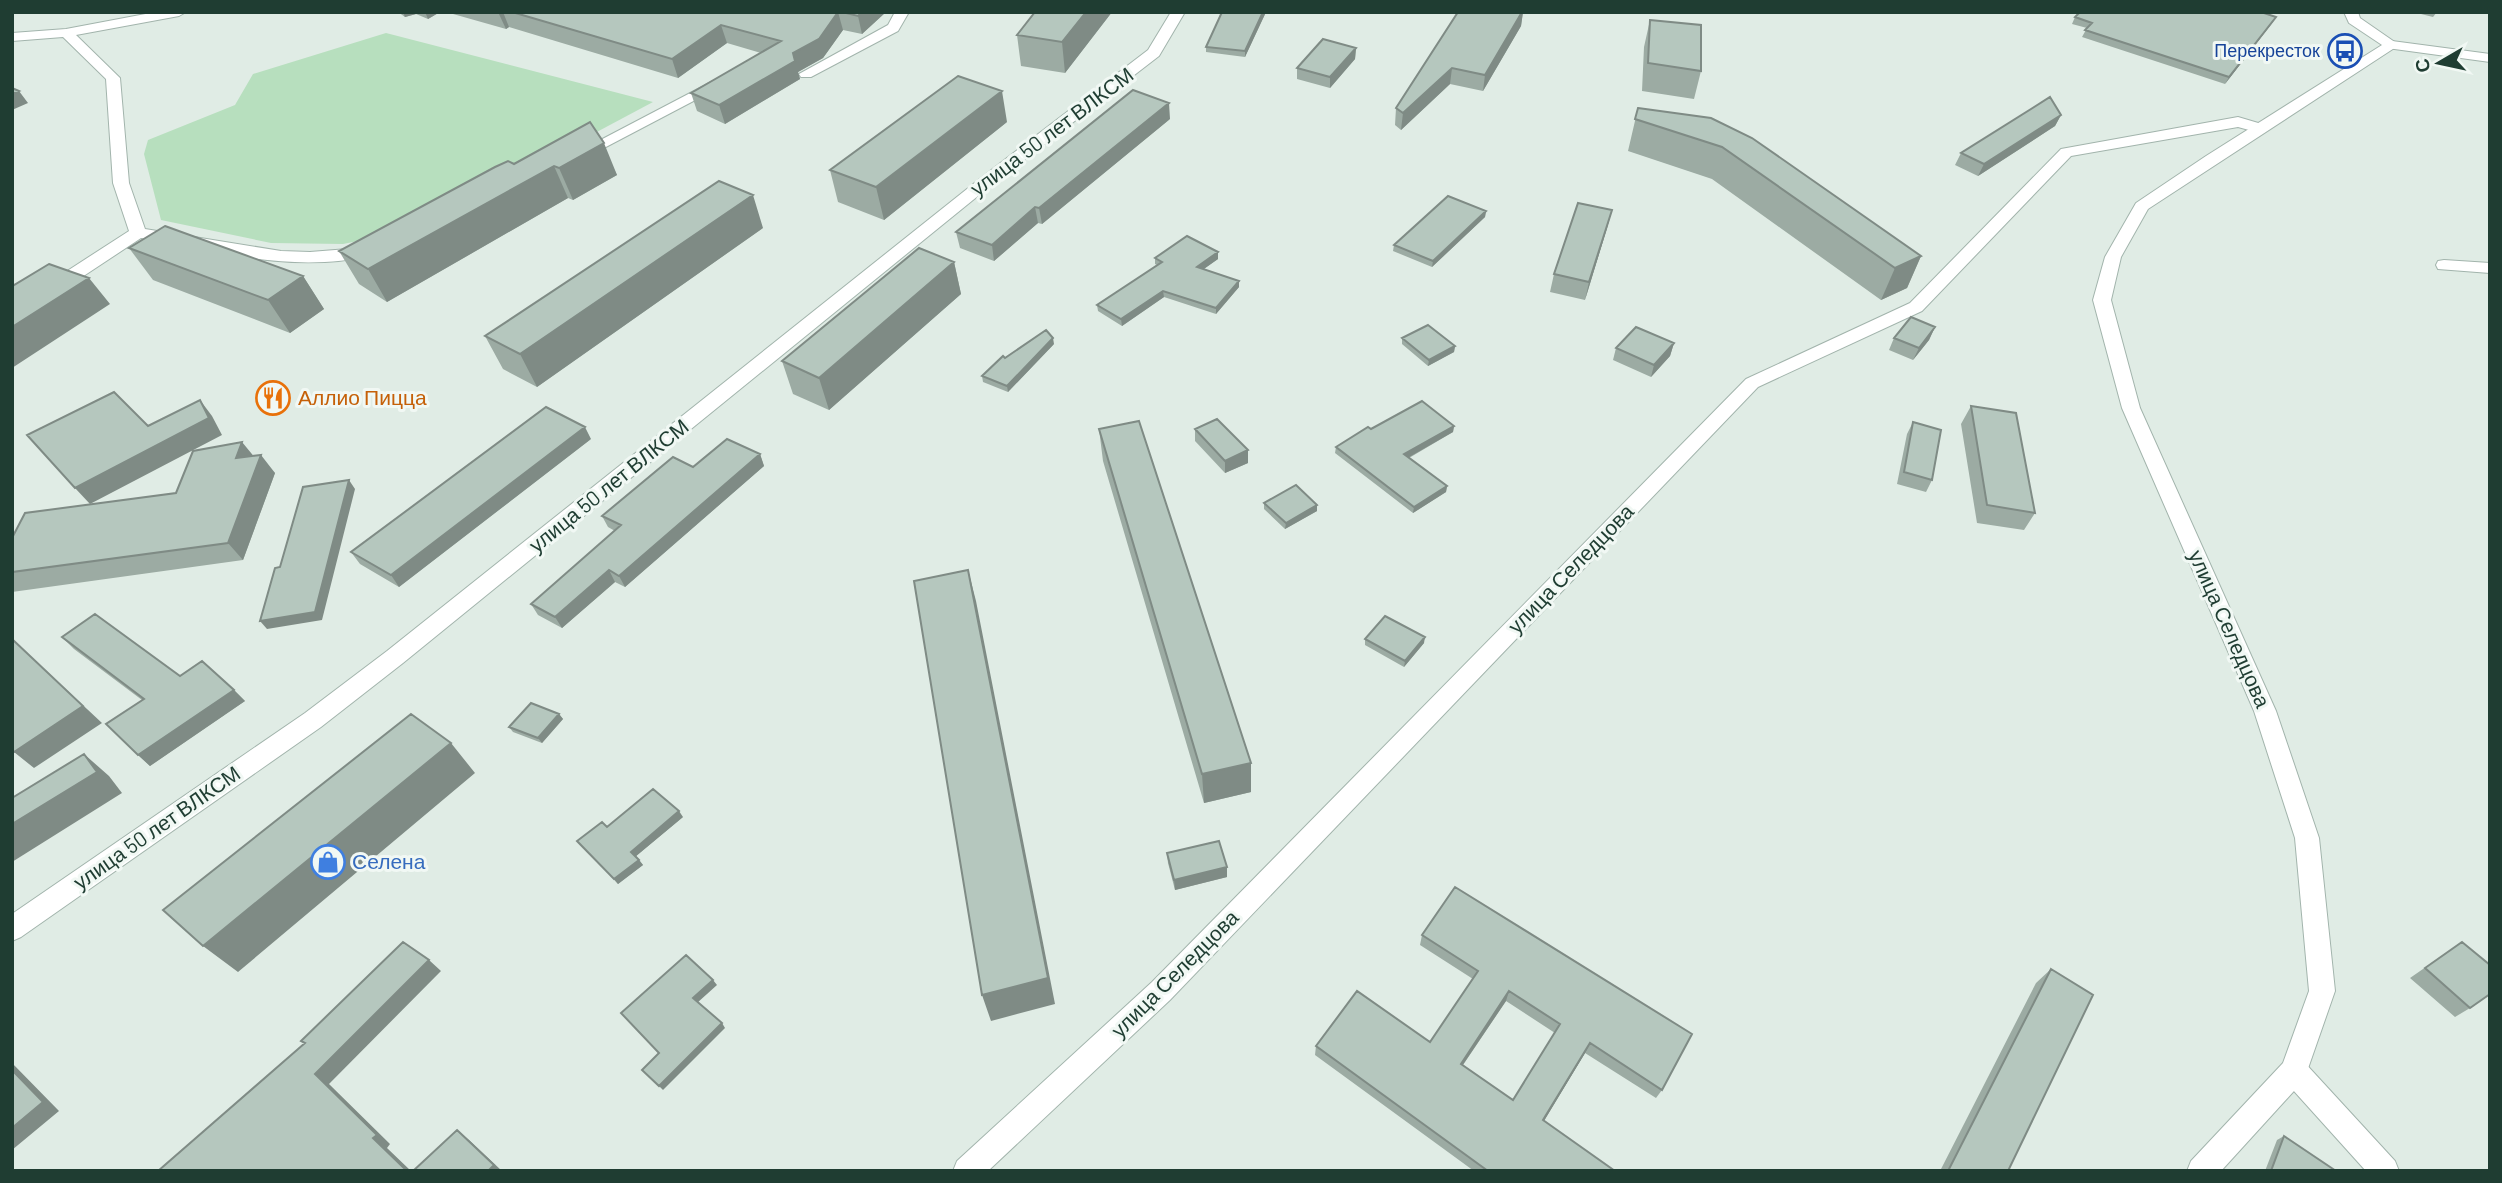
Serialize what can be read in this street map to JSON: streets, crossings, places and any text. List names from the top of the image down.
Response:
{
  "streets": {
    "street": ["улица 50 лет ВЛКСМ", "улица Селедцова"]
  },
  "places": {
    "bus stop": ["Перекресток"],
    "restaurant": ["Аллио Пицца"],
    "shop": ["Селена"]
  },
  "north": "left"
}
